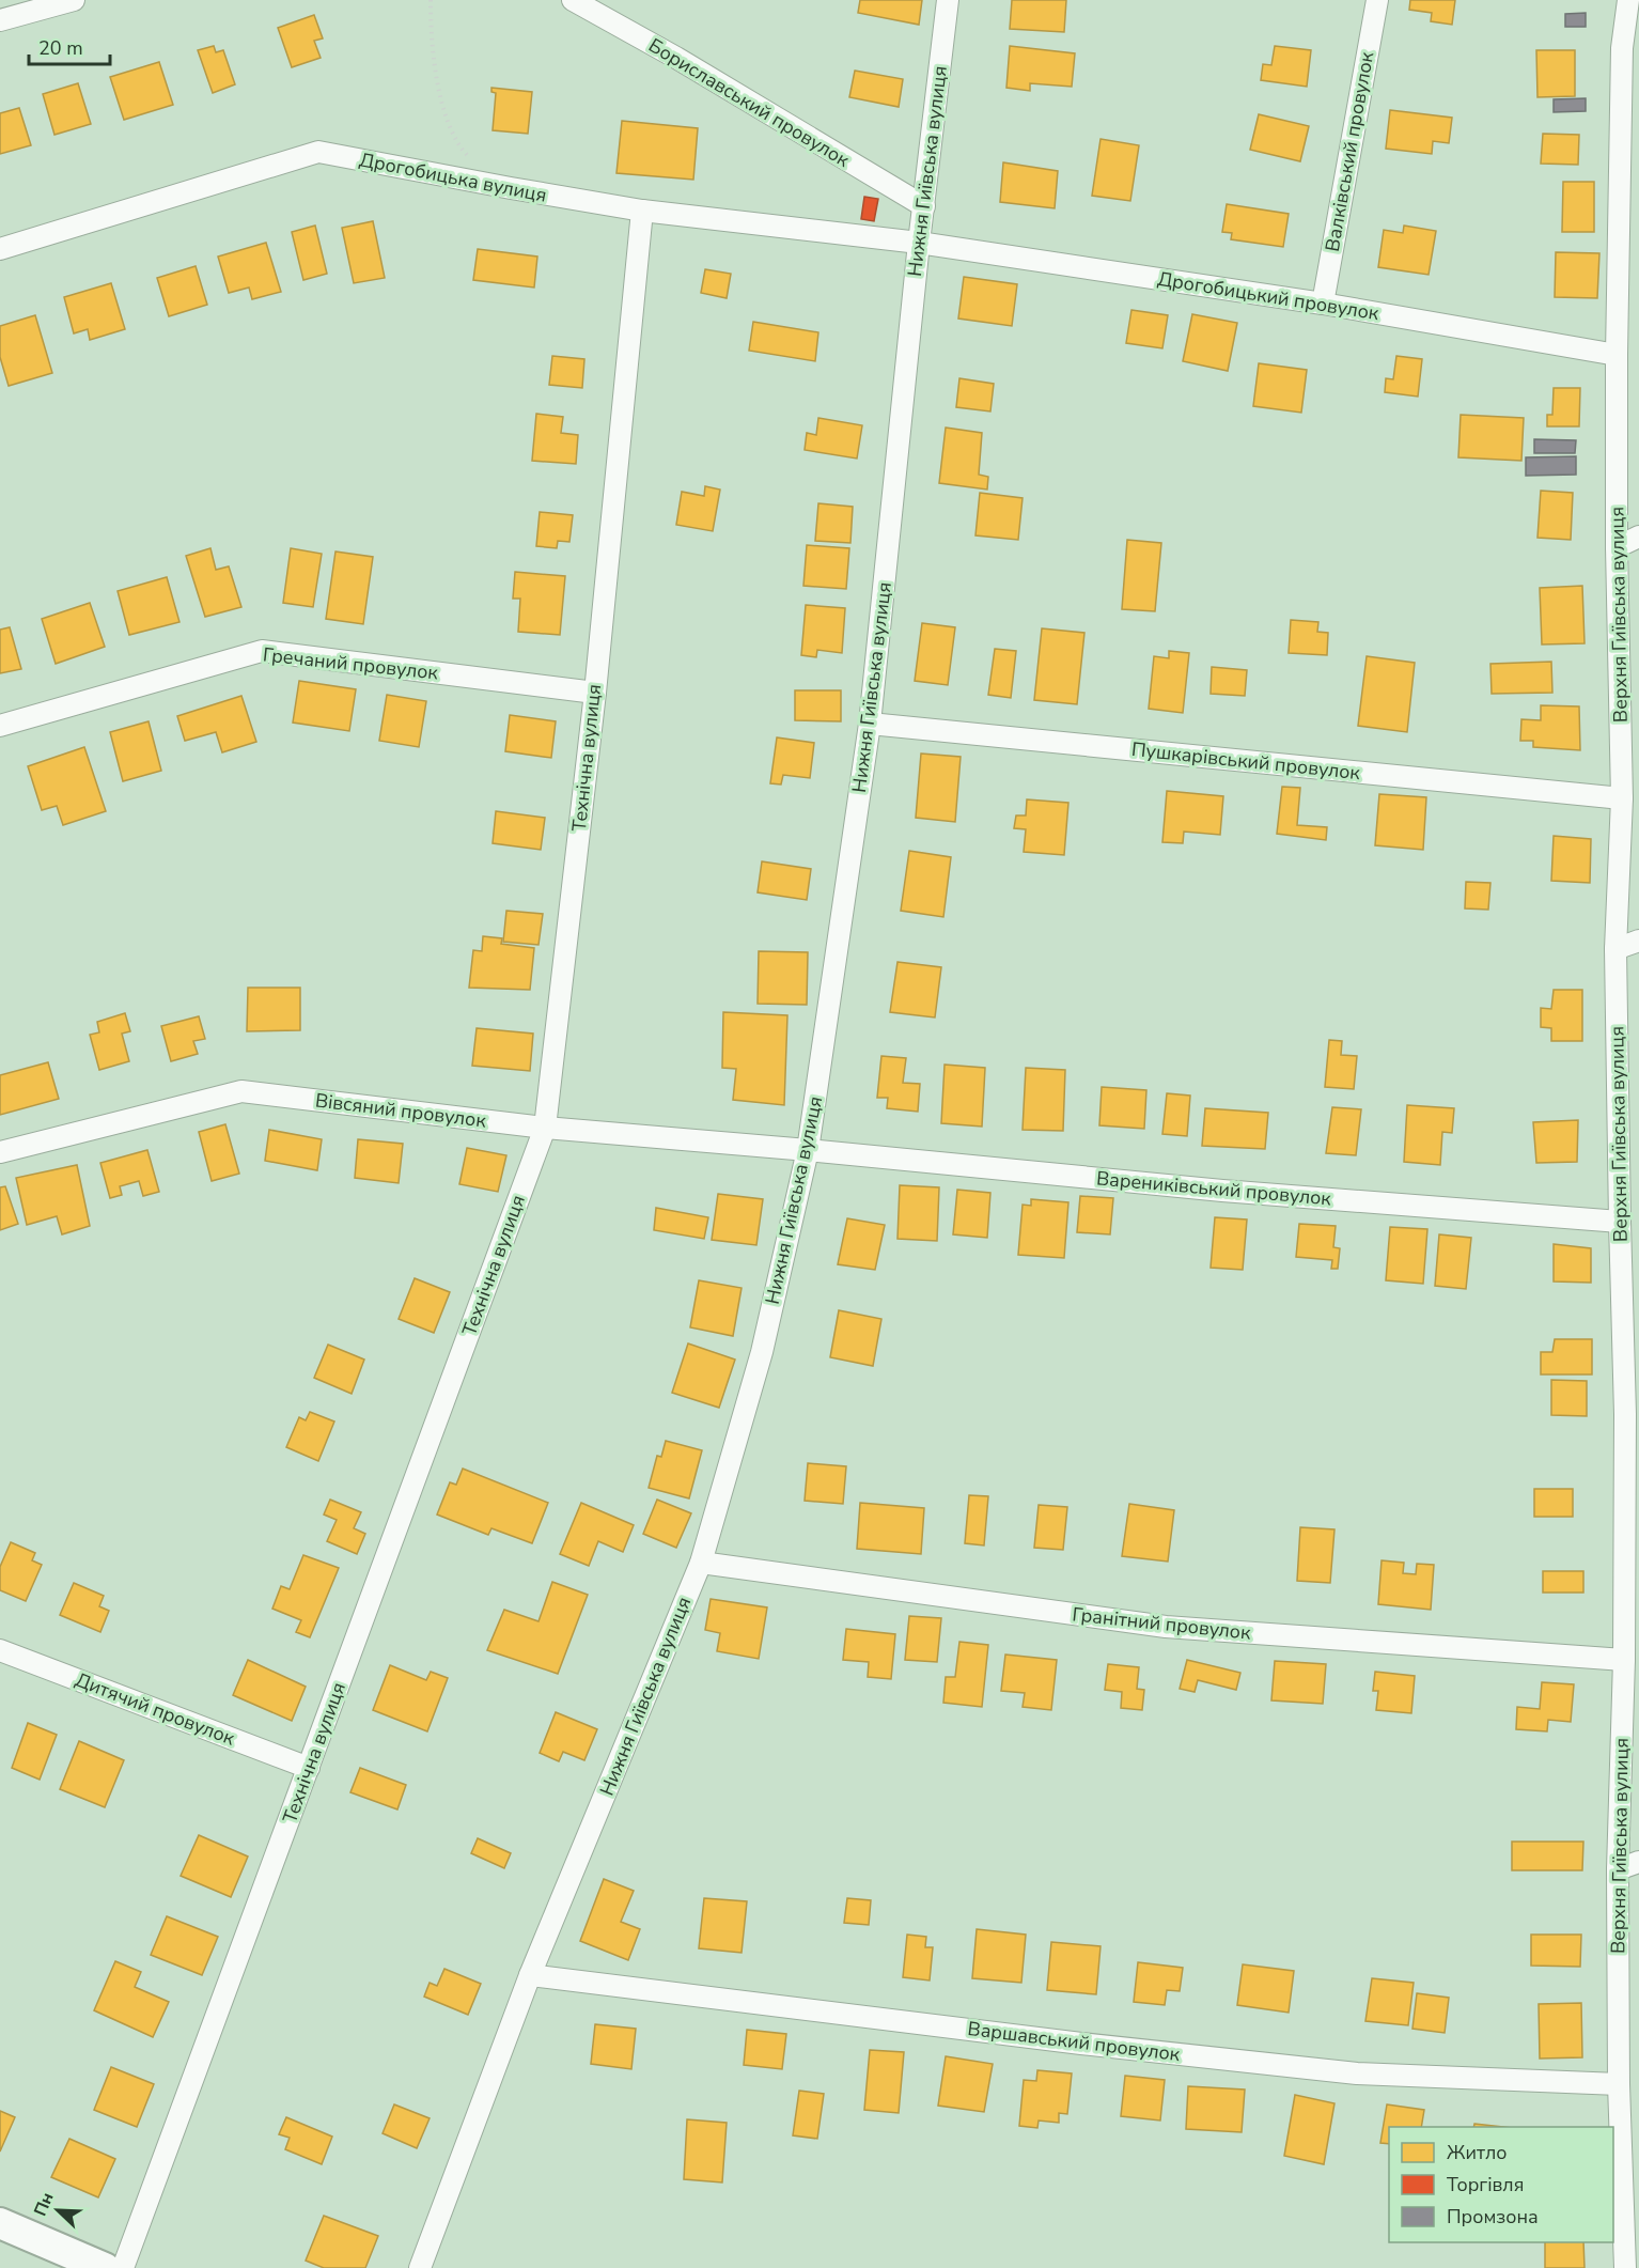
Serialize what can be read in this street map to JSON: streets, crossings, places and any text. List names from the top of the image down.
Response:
{
  "streets": {
    "street": [
      "Бориславський провулок",
      "Валківський провулок",
      "Нижня Гиївська вулиця",
      "Дрогобицька вулиця",
      "Дрогобицький провулок",
      "Верхня Гиївська вулиця",
      "Гречаний провулок",
      "Технічна вулиця",
      "Пушкарівський провулок",
      "Вівсяний провулок",
      "Варениківський провулок",
      "Гранітний провулок",
      "Дитячий провулок",
      "Варшавський провулок"
    ]
  },
  "crossings": [
    ["Бориславський провулок", "Нижня Гиївська вулиця"],
    ["Валківський провулок", "Дрогобицький провулок"],
    ["Нижня Гиївська вулиця", "Дрогобицька вулиця"],
    ["Нижня Гиївська вулиця", "Дрогобицький провулок"],
    ["Нижня Гиївська вулиця", "Пушкарівський провулок"],
    ["Нижня Гиївська вулиця", "Вівсяний провулок"],
    ["Нижня Гиївська вулиця", "Варениківський провулок"],
    ["Нижня Гиївська вулиця", "Гранітний провулок"],
    ["Нижня Гиївська вулиця", "Варшавський провулок"],
    ["Дрогобицька вулиця", "Дрогобицький провулок"],
    ["Дрогобицька вулиця", "Технічна вулиця"],
    ["Дрогобицький провулок", "Верхня Гиївська вулиця"],
    ["Верхня Гиївська вулиця", "Пушкарівський провулок"],
    ["Верхня Гиївська вулиця", "Варениківський провулок"],
    ["Верхня Гиївська вулиця", "Гранітний провулок"],
    ["Верхня Гиївська вулиця", "Варшавський провулок"],
    ["Гречаний провулок", "Технічна вулиця"],
    ["Технічна вулиця", "Вівсяний провулок"],
    ["Технічна вулиця", "Дитячий провулок"],
    ["Вівсяний провулок", "Варениківський провулок"]
  ],
  "legend": ["Житло", "Торгівля", "Промзона"],
  "scale_bar": "20 m",
  "north": "top left"
}
